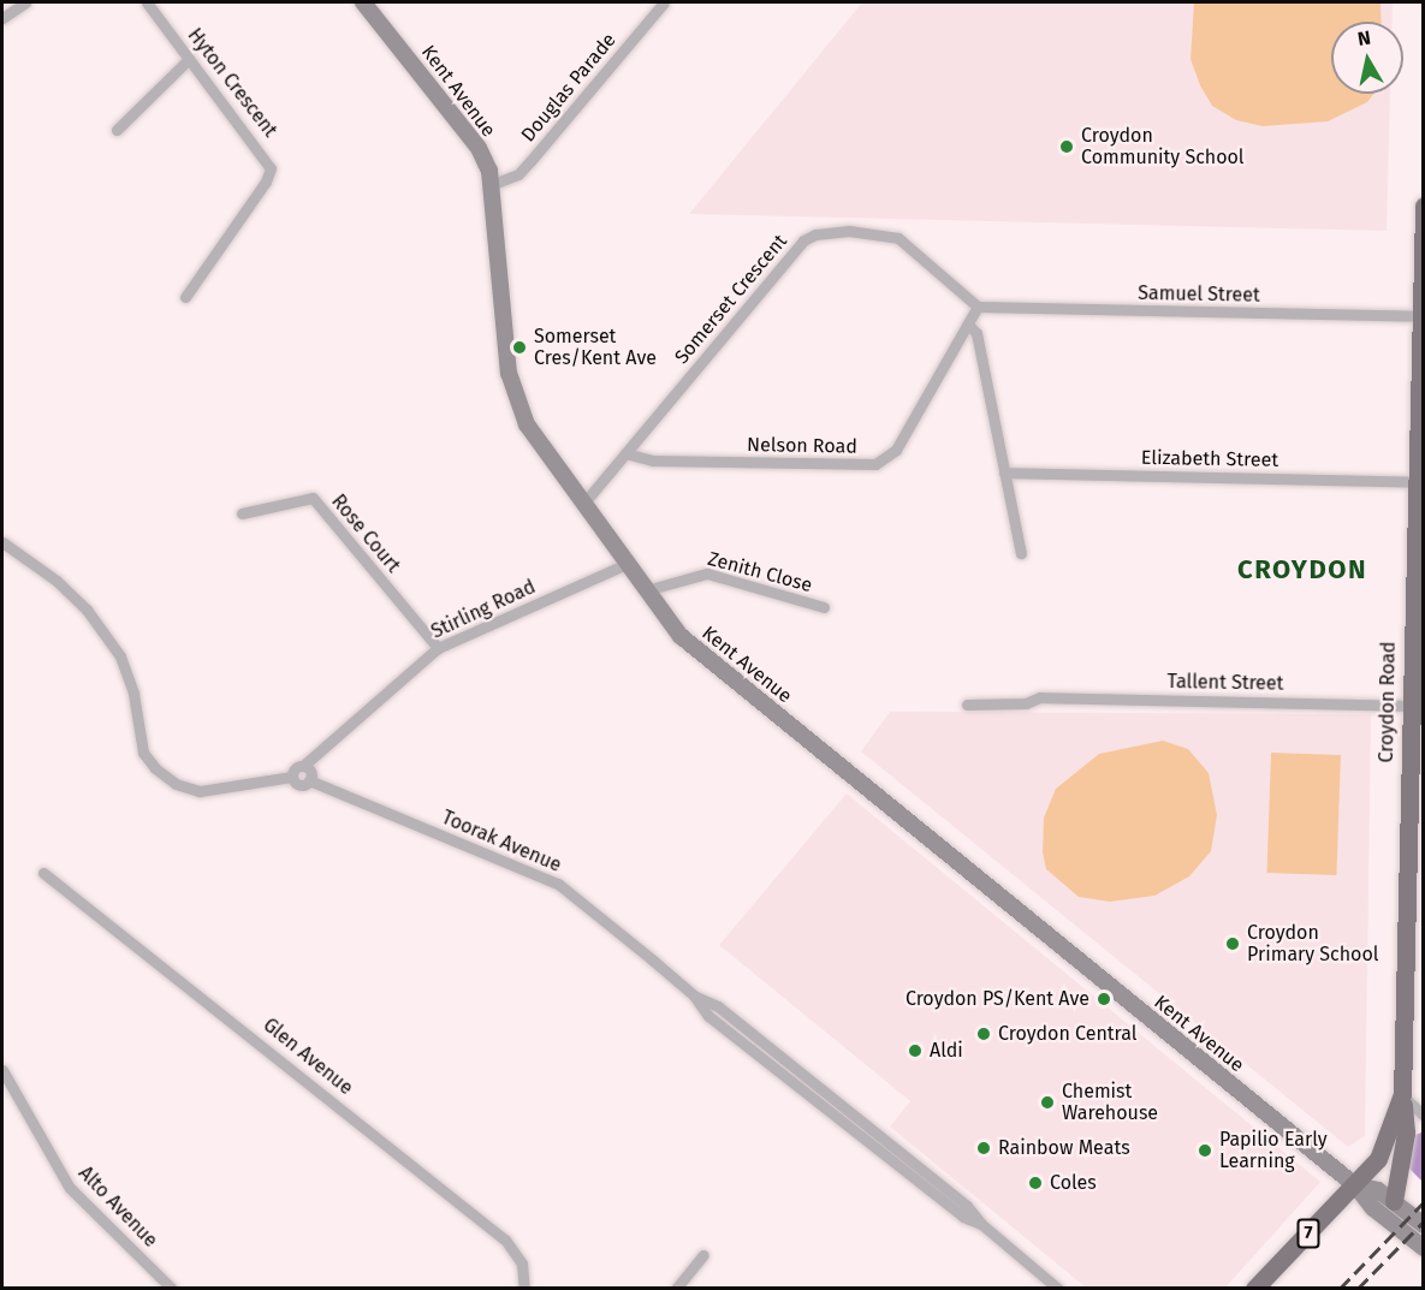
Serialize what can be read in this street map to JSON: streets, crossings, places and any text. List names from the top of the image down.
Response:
{
  "streets": {
    "main road": ["Kent Avenue", "Croydon Road", "7"],
    "street": [
      "Hyton Crescent",
      "Douglas Parade",
      "Samuel Street",
      "Somerset Crescent",
      "Nelson Road",
      "Elizabeth Street",
      "Rose Court",
      "Zenith Close",
      "Stirling Road",
      "Tallent Street",
      "Toorak Avenue",
      "Glen Avenue",
      "Alto Avenue"
    ]
  },
  "crossings": [
    ["Douglas Parade", "Kent Avenue"],
    ["Kent Avenue", "Somerset Crescent"],
    ["Kent Avenue", "Zenith Close"],
    ["Kent Avenue", "Stirling Road"],
    ["Kent Avenue", "Croydon Road"],
    ["Kent Avenue", "7"],
    ["Samuel Street", "Somerset Crescent"],
    ["Samuel Street", "Nelson Road"],
    ["Samuel Street", "Croydon Road"],
    ["Somerset Crescent", "Nelson Road"],
    ["Elizabeth Street", "Croydon Road"],
    ["Rose Court", "Stirling Road"],
    ["Stirling Road", "Toorak Avenue"],
    ["Tallent Street", "Croydon Road"],
    ["Croydon Road", "7"]
  ],
  "districts": ["CROYDON"],
  "places": [
    "Croydon Community School",
    "Somerset Cres/Kent Ave",
    "Croydon Primary School",
    "Croydon PS/Kent Ave",
    "Croydon Central",
    "Aldi",
    "Chemist Warehouse",
    "Rainbow Meats",
    "Papilio Early Learning",
    "Coles"
  ],
  "north": "top"
}
